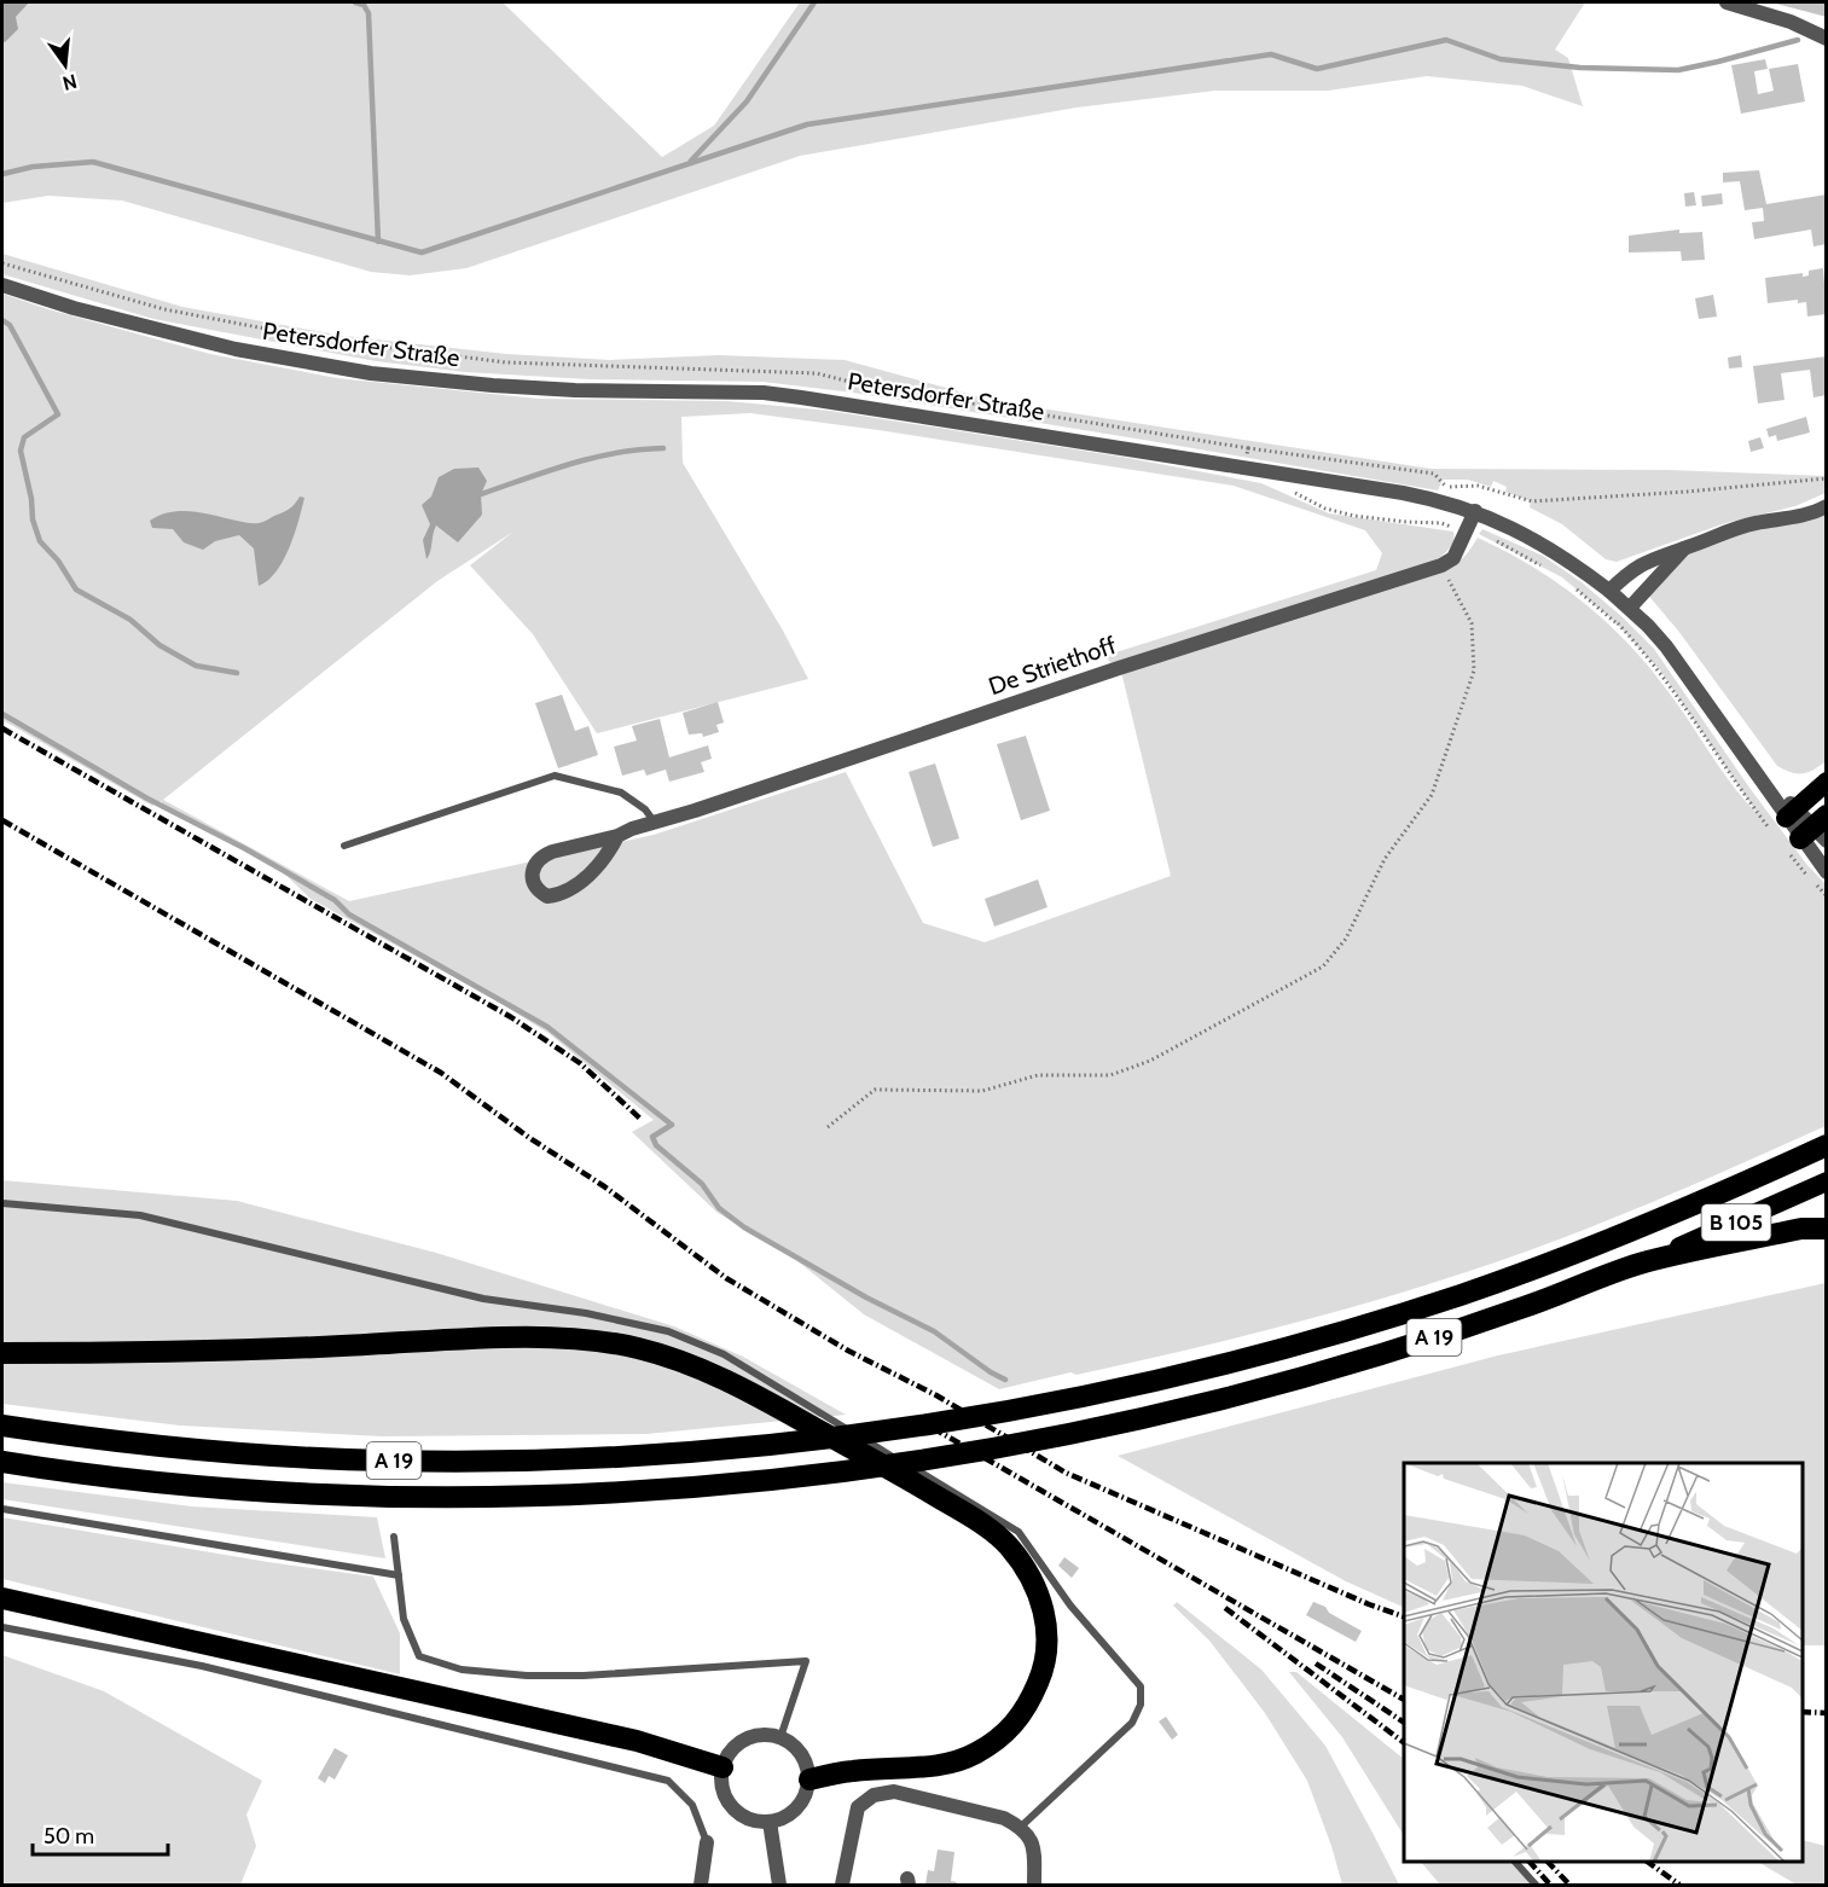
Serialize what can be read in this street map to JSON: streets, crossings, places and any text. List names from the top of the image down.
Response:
{
  "streets": {
    "highway": ["B 105", "A 19"],
    "street": ["Petersdorfer Straße", "De Striethoff"]
  },
  "crossings": [
    ["B 105", "A 19"]
  ],
  "scale_bar": "50 m",
  "north": "bottom"
}
